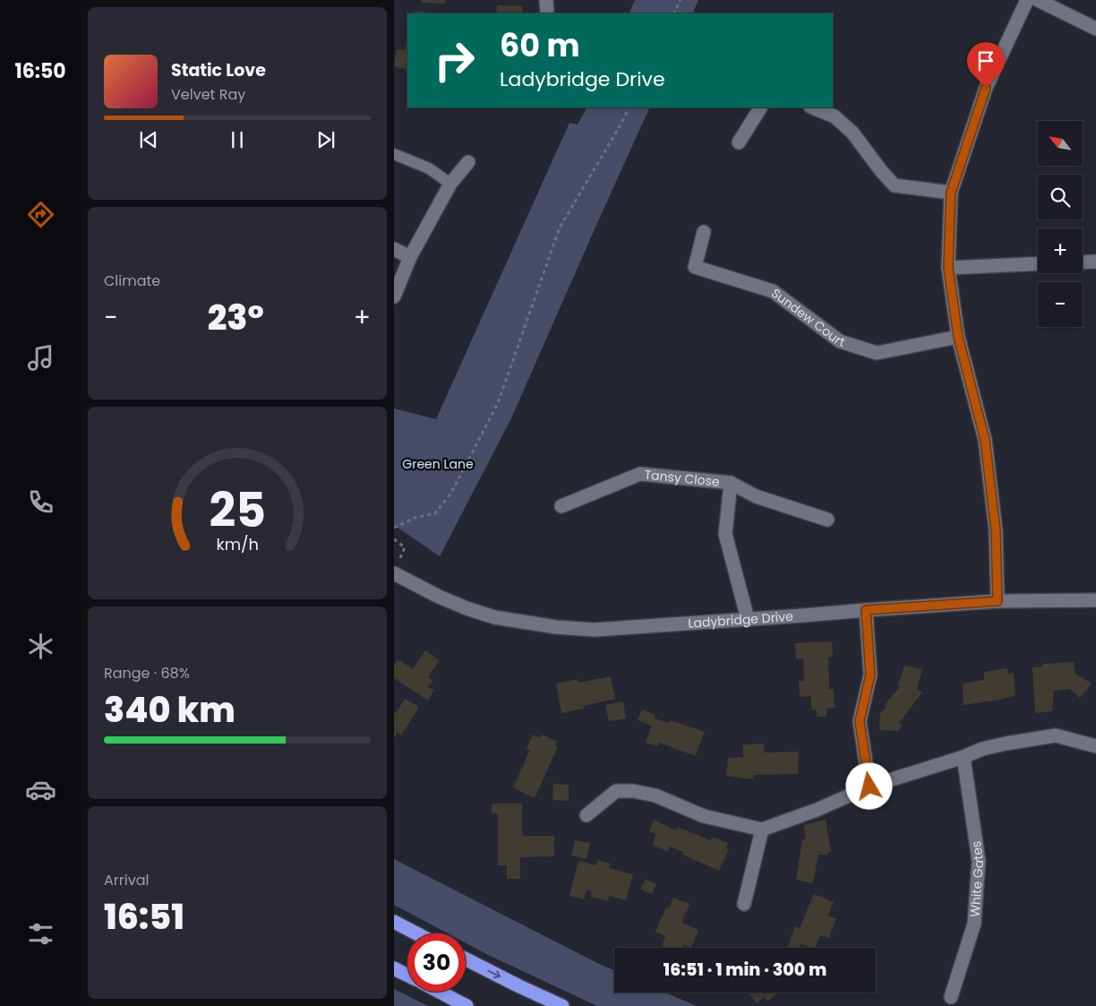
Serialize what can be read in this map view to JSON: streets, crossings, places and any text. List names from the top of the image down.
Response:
{
  "streets": {
    "street": [
      "Sundew Court",
      "Tansy Close",
      "Ladybridge Drive",
      "White Gates"
    ]
  },
  "crossings": [
    ["Tansy Close", "Ladybridge Drive"]
  ],
  "parks": ["Green Lane"],
  "north": "top left",
  "page": {
    "tabs": "16:50",
    "turn": ["60 m", "Ladybridge Drive"],
    "song": ["Static Love", "Velvet Ray"],
    "map_buttons": ["+", "−"],
    "tile": [
      "Climate",
      ["Range · 68%", "340 km"],
      ["Arrival", "16:51"]
    ],
    "heat": ["−", "23°", "+"],
    "limit": "30",
    "trip": "16:51 · 1 min · 300 m",
    "gauge": ["25", "km/h"]
  }
}
